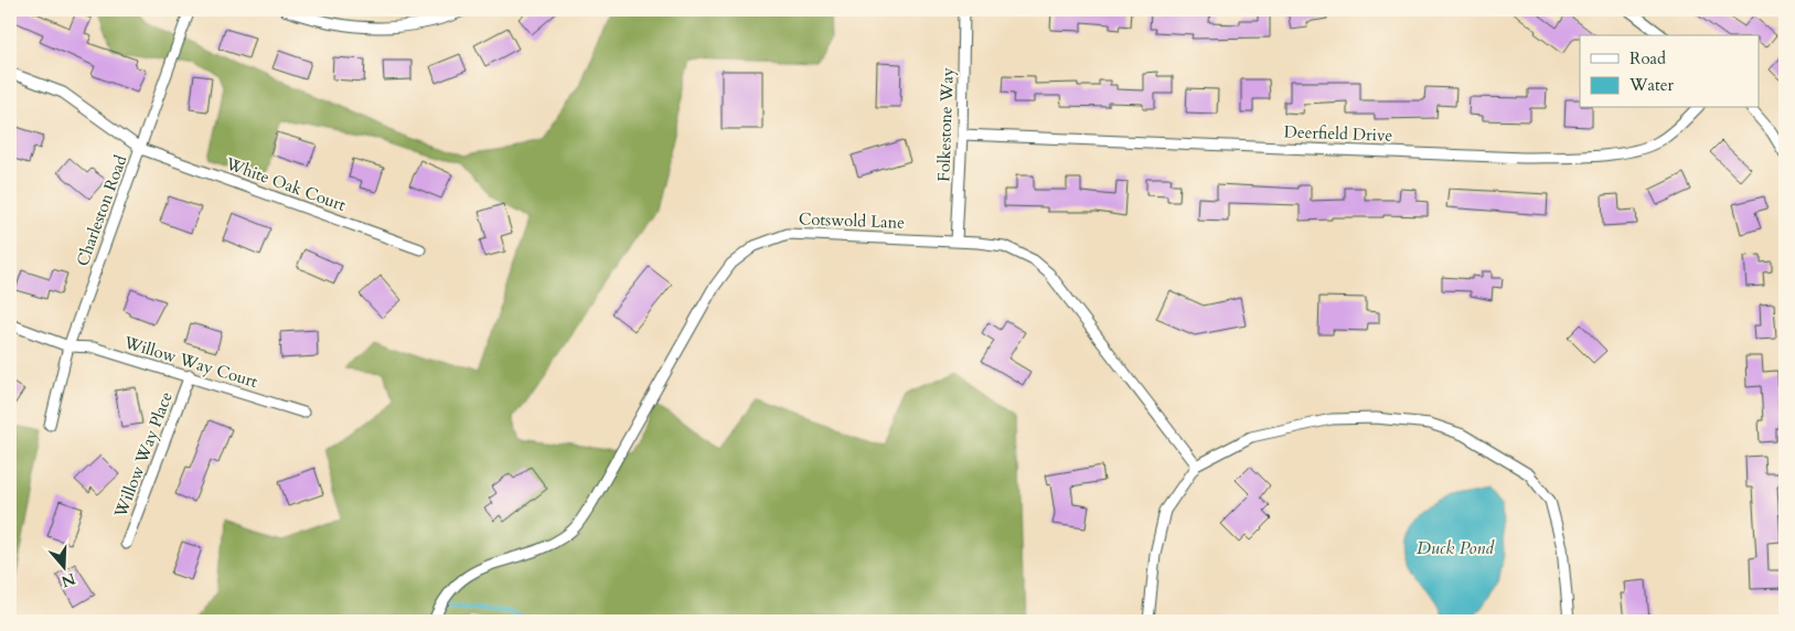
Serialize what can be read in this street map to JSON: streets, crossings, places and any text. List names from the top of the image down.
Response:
{
  "streets": {
    "street": [
      "Folkestone Way",
      "Deerfield Drive",
      "White Oak Court",
      "Charleston Road",
      "Cotswold Lane",
      "Willow Way Court",
      "Willow Way Place"
    ]
  },
  "crossings": [
    ["Folkestone Way", "Deerfield Drive"],
    ["Folkestone Way", "Cotswold Lane"],
    ["White Oak Court", "Charleston Road"],
    ["Charleston Road", "Willow Way Court"],
    ["Willow Way Court", "Willow Way Place"]
  ],
  "water": ["Duck Pond"],
  "legend": ["Road", "Water"],
  "north": "bottom"
}
